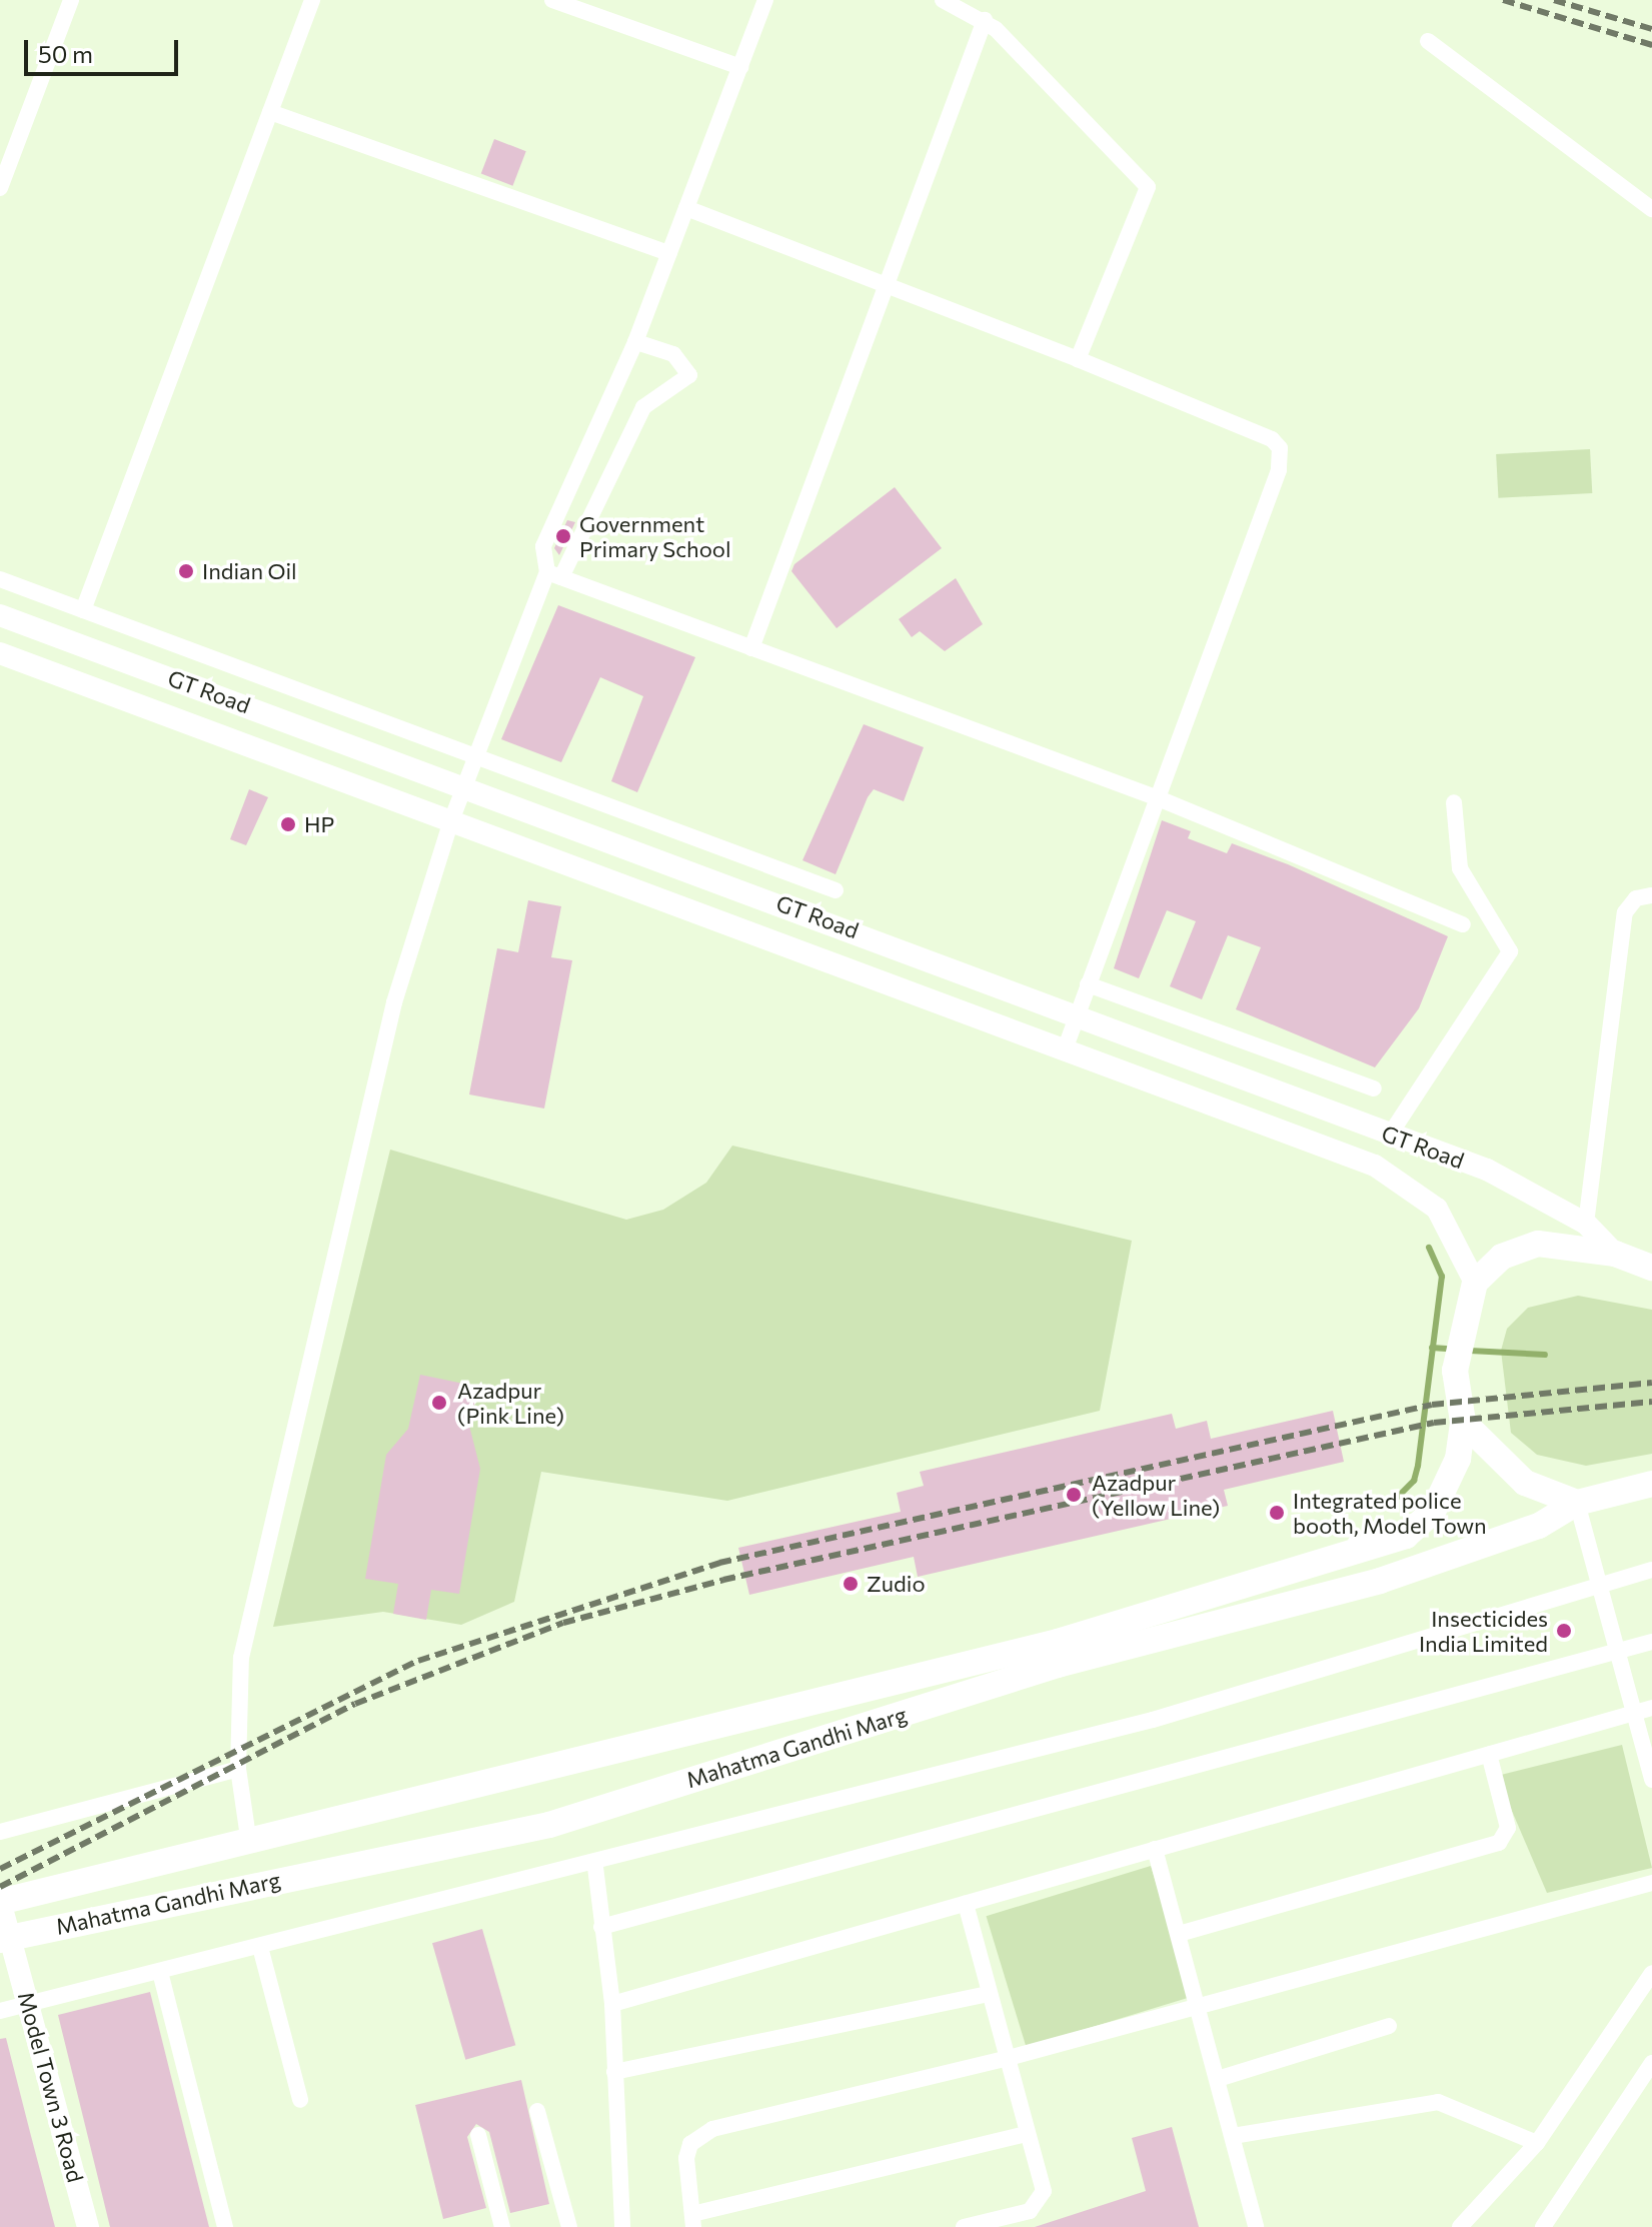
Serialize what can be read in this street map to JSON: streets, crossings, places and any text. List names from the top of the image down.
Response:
{
  "streets": {
    "main road": ["GT Road", "Mahatma Gandhi Marg", "Model Town 3 Road"]
  },
  "crossings": [
    ["GT Road", "Mahatma Gandhi Marg"],
    ["Mahatma Gandhi Marg", "Model Town 3 Road"]
  ],
  "places": [
    "Government Primary School",
    "Indian Oil",
    "HP",
    "Azadpur (Pink Line)",
    "Azadpur (Yellow Line)",
    "Integrated police booth, Model Town",
    "Zudio",
    "Insecticides India Limited"
  ],
  "scale_bar": "50 m"
}
